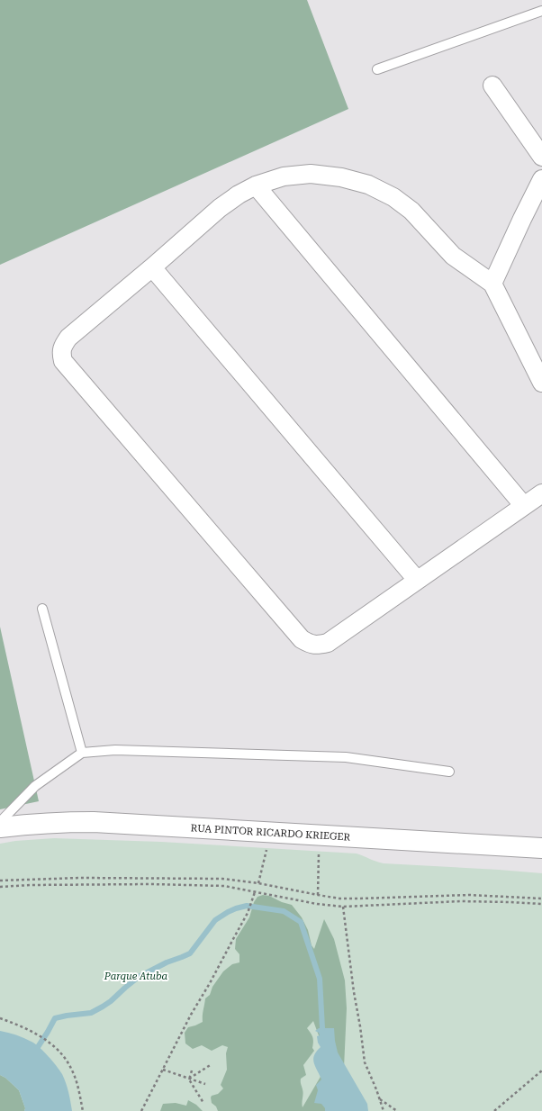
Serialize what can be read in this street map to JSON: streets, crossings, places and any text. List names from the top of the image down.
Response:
{
  "streets": {
    "street": ["RUA PINTOR RICARDO KRIEGER"]
  },
  "parks": ["Parque Atuba"]
}
